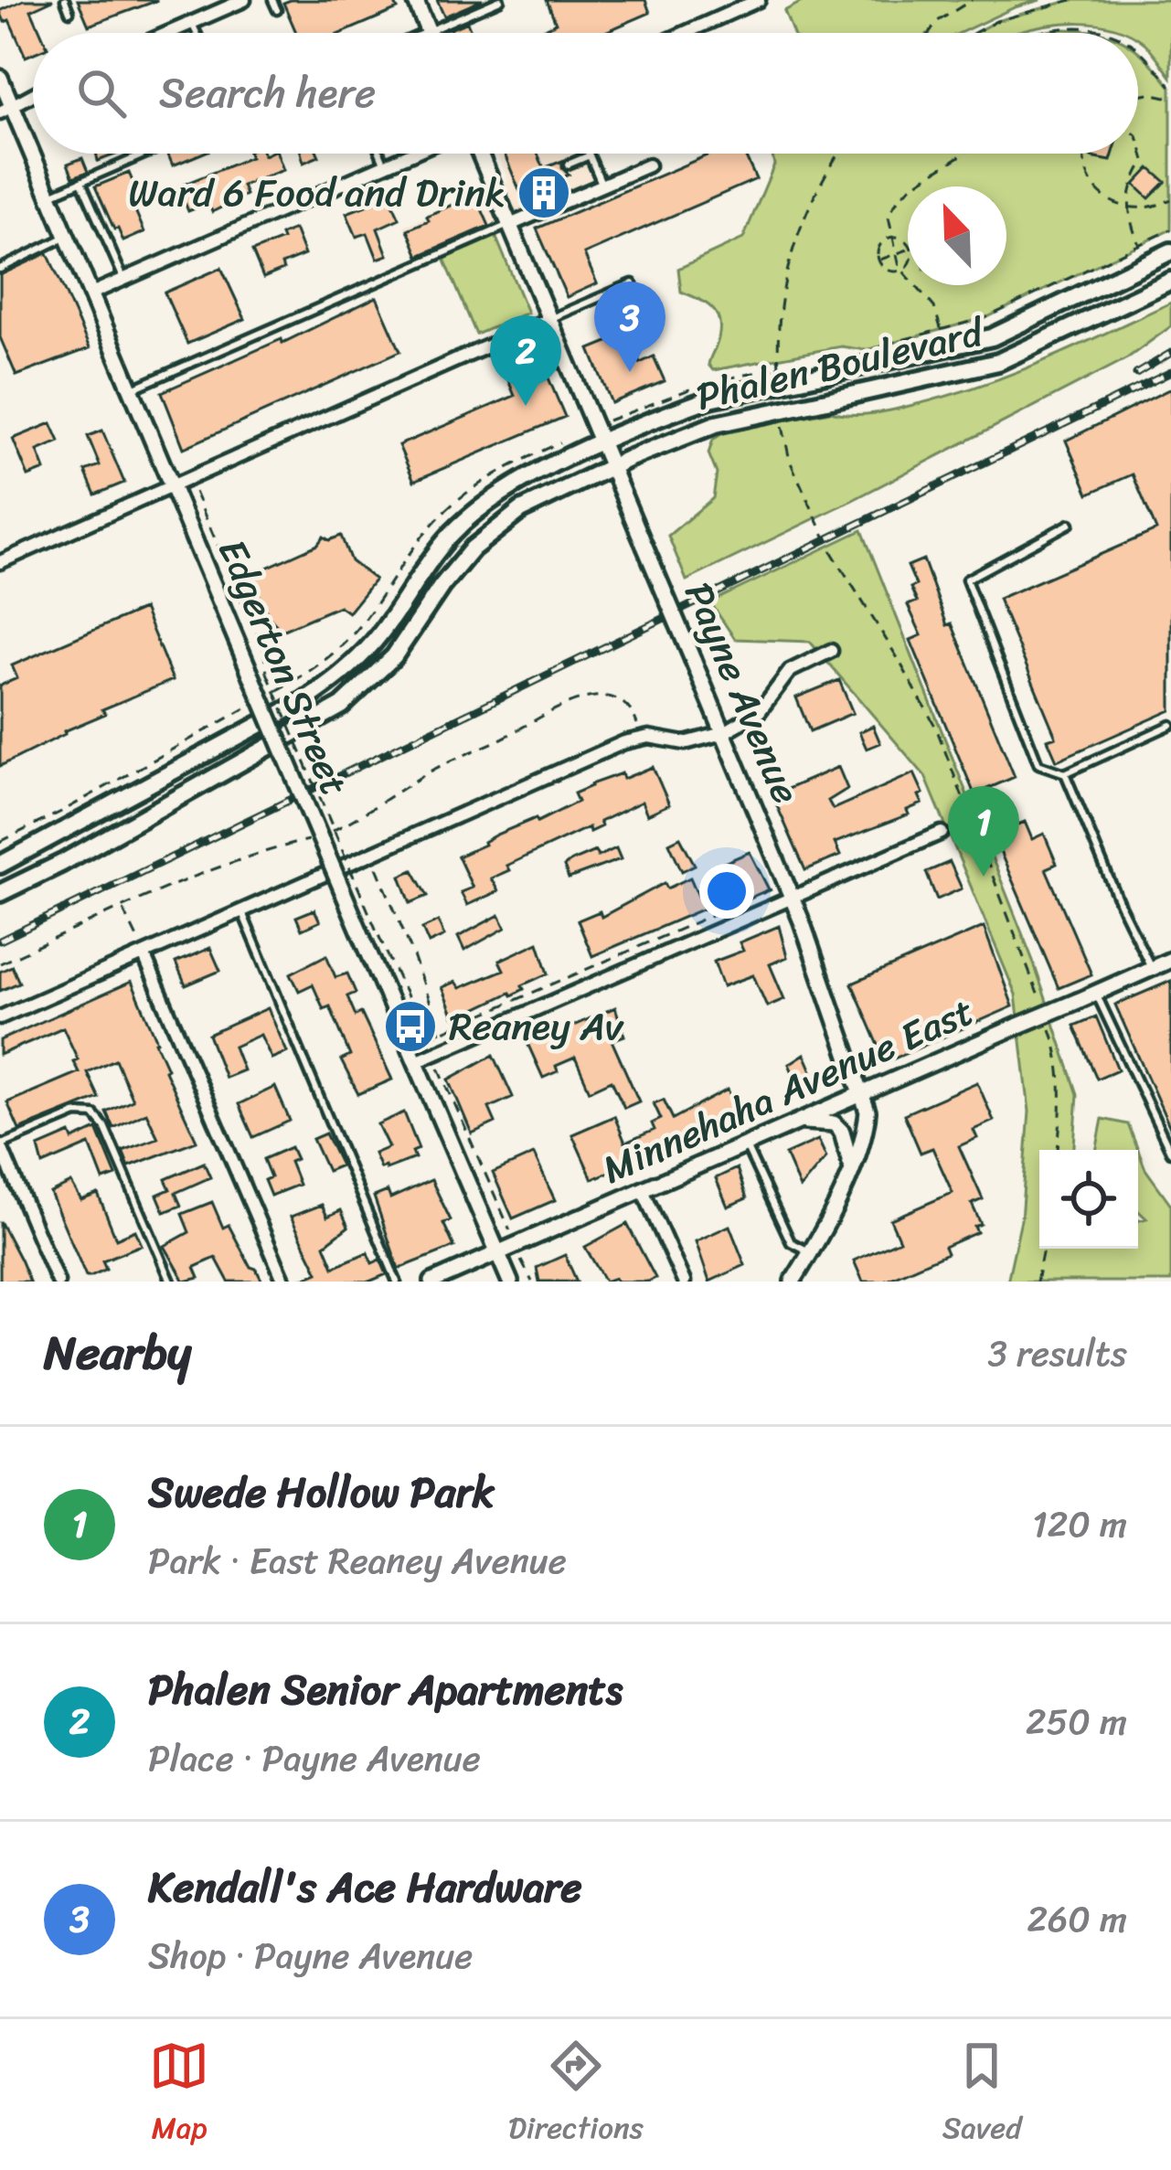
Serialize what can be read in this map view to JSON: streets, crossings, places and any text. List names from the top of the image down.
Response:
{
  "streets": {
    "main road": ["Phalen Boulevard"],
    "street": ["Edgerton Street", "Payne Avenue", "Minnehaha Avenue East"]
  },
  "crossings": [
    ["Phalen Boulevard", "Payne Avenue"],
    ["Edgerton Street", "Minnehaha Avenue East"],
    ["Payne Avenue", "Minnehaha Avenue East"]
  ],
  "places": {
    "building": ["Ward 6 Food and Drink"],
    "bus stop": ["Reaney Av"]
  },
  "north": "top left",
  "page": {
    "search": "Search here",
    "pins": ["3", "2", "1"],
    "heading": ["Nearby", "3 results"],
    "list": [
      {
        "mark": "1",
        "name": "Swede Hollow Park",
        "note": "Park · East Reaney Avenue",
        "value": "120 m"
      },
      {
        "mark": "2",
        "name": "Phalen Senior Apartments",
        "note": "Place · Payne Avenue",
        "value": "250 m"
      },
      {
        "mark": "3",
        "name": "Kendall's Ace Hardware",
        "note": "Shop · Payne Avenue",
        "value": "260 m"
      }
    ],
    "nav": ["Map", "Directions", "Saved"]
  }
}
